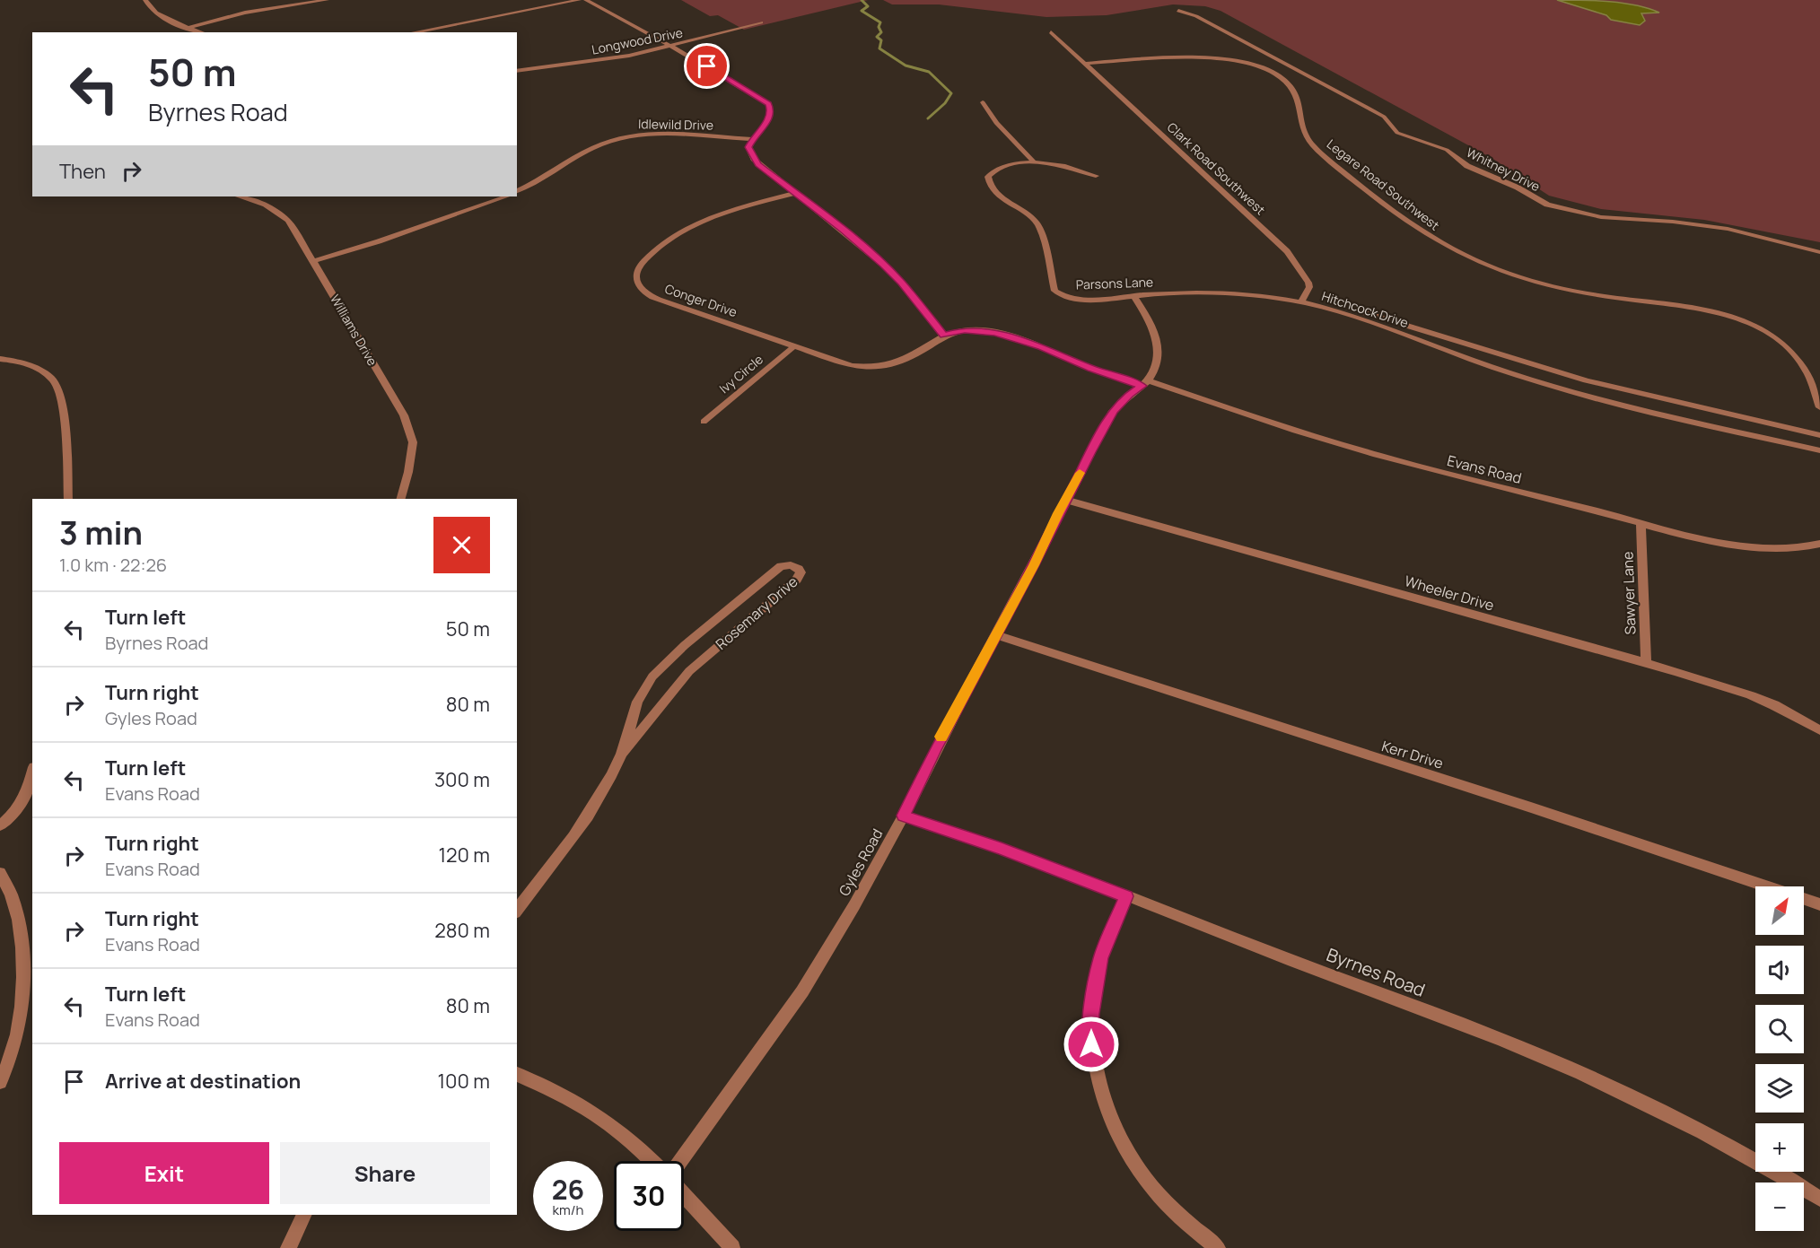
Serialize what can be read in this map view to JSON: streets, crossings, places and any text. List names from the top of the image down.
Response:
{
  "streets": {
    "street": [
      "Longwood Drive",
      "Idlewild Drive",
      "Clark Road Southwest",
      "Whitney Drive",
      "Legare Road Southwest",
      "Parsons Lane",
      "Conger Drive",
      "Hitchcock Drive",
      "Williams Drive",
      "Ivy Circle",
      "Evans Road",
      "Wheeler Drive",
      "Sawyer Lane",
      "Rosemary Drive",
      "Kerr Drive",
      "Gyles Road",
      "Byrnes Road"
    ]
  },
  "crossings": [
    ["Clark Road Southwest", "Legare Road Southwest"],
    ["Clark Road Southwest", "Parsons Lane"],
    ["Parsons Lane", "Hitchcock Drive"],
    ["Conger Drive", "Ivy Circle"],
    ["Conger Drive", "Evans Road"],
    ["Evans Road", "Sawyer Lane"],
    ["Evans Road", "Gyles Road"],
    ["Wheeler Drive", "Sawyer Lane"],
    ["Wheeler Drive", "Gyles Road"],
    ["Kerr Drive", "Gyles Road"],
    ["Gyles Road", "Byrnes Road"]
  ],
  "north": "top right",
  "page": {
    "turn": ["50 m", "Byrnes Road"],
    "then": "Then",
    "heading": ["3 min", "1.0 km · 22:26"],
    "list": [
      {
        "name": "Turn left",
        "note": "Byrnes Road",
        "value": "50 m"
      },
      {
        "name": "Turn right",
        "note": "Gyles Road",
        "value": "80 m"
      },
      {
        "name": "Turn left",
        "note": "Evans Road",
        "value": "300 m"
      },
      {
        "name": "Turn right",
        "note": "Evans Road",
        "value": "120 m"
      },
      {
        "name": "Turn right",
        "note": "Evans Road",
        "value": "280 m"
      },
      {
        "name": "Turn left",
        "note": "Evans Road",
        "value": "80 m"
      },
      {
        "name": "Arrive at destination",
        "value": "100 m"
      }
    ],
    "map_buttons": ["+", "−"],
    "buttons": ["Exit", "Share"],
    "speed": "26 km/h",
    "limit": "30"
  }
}
